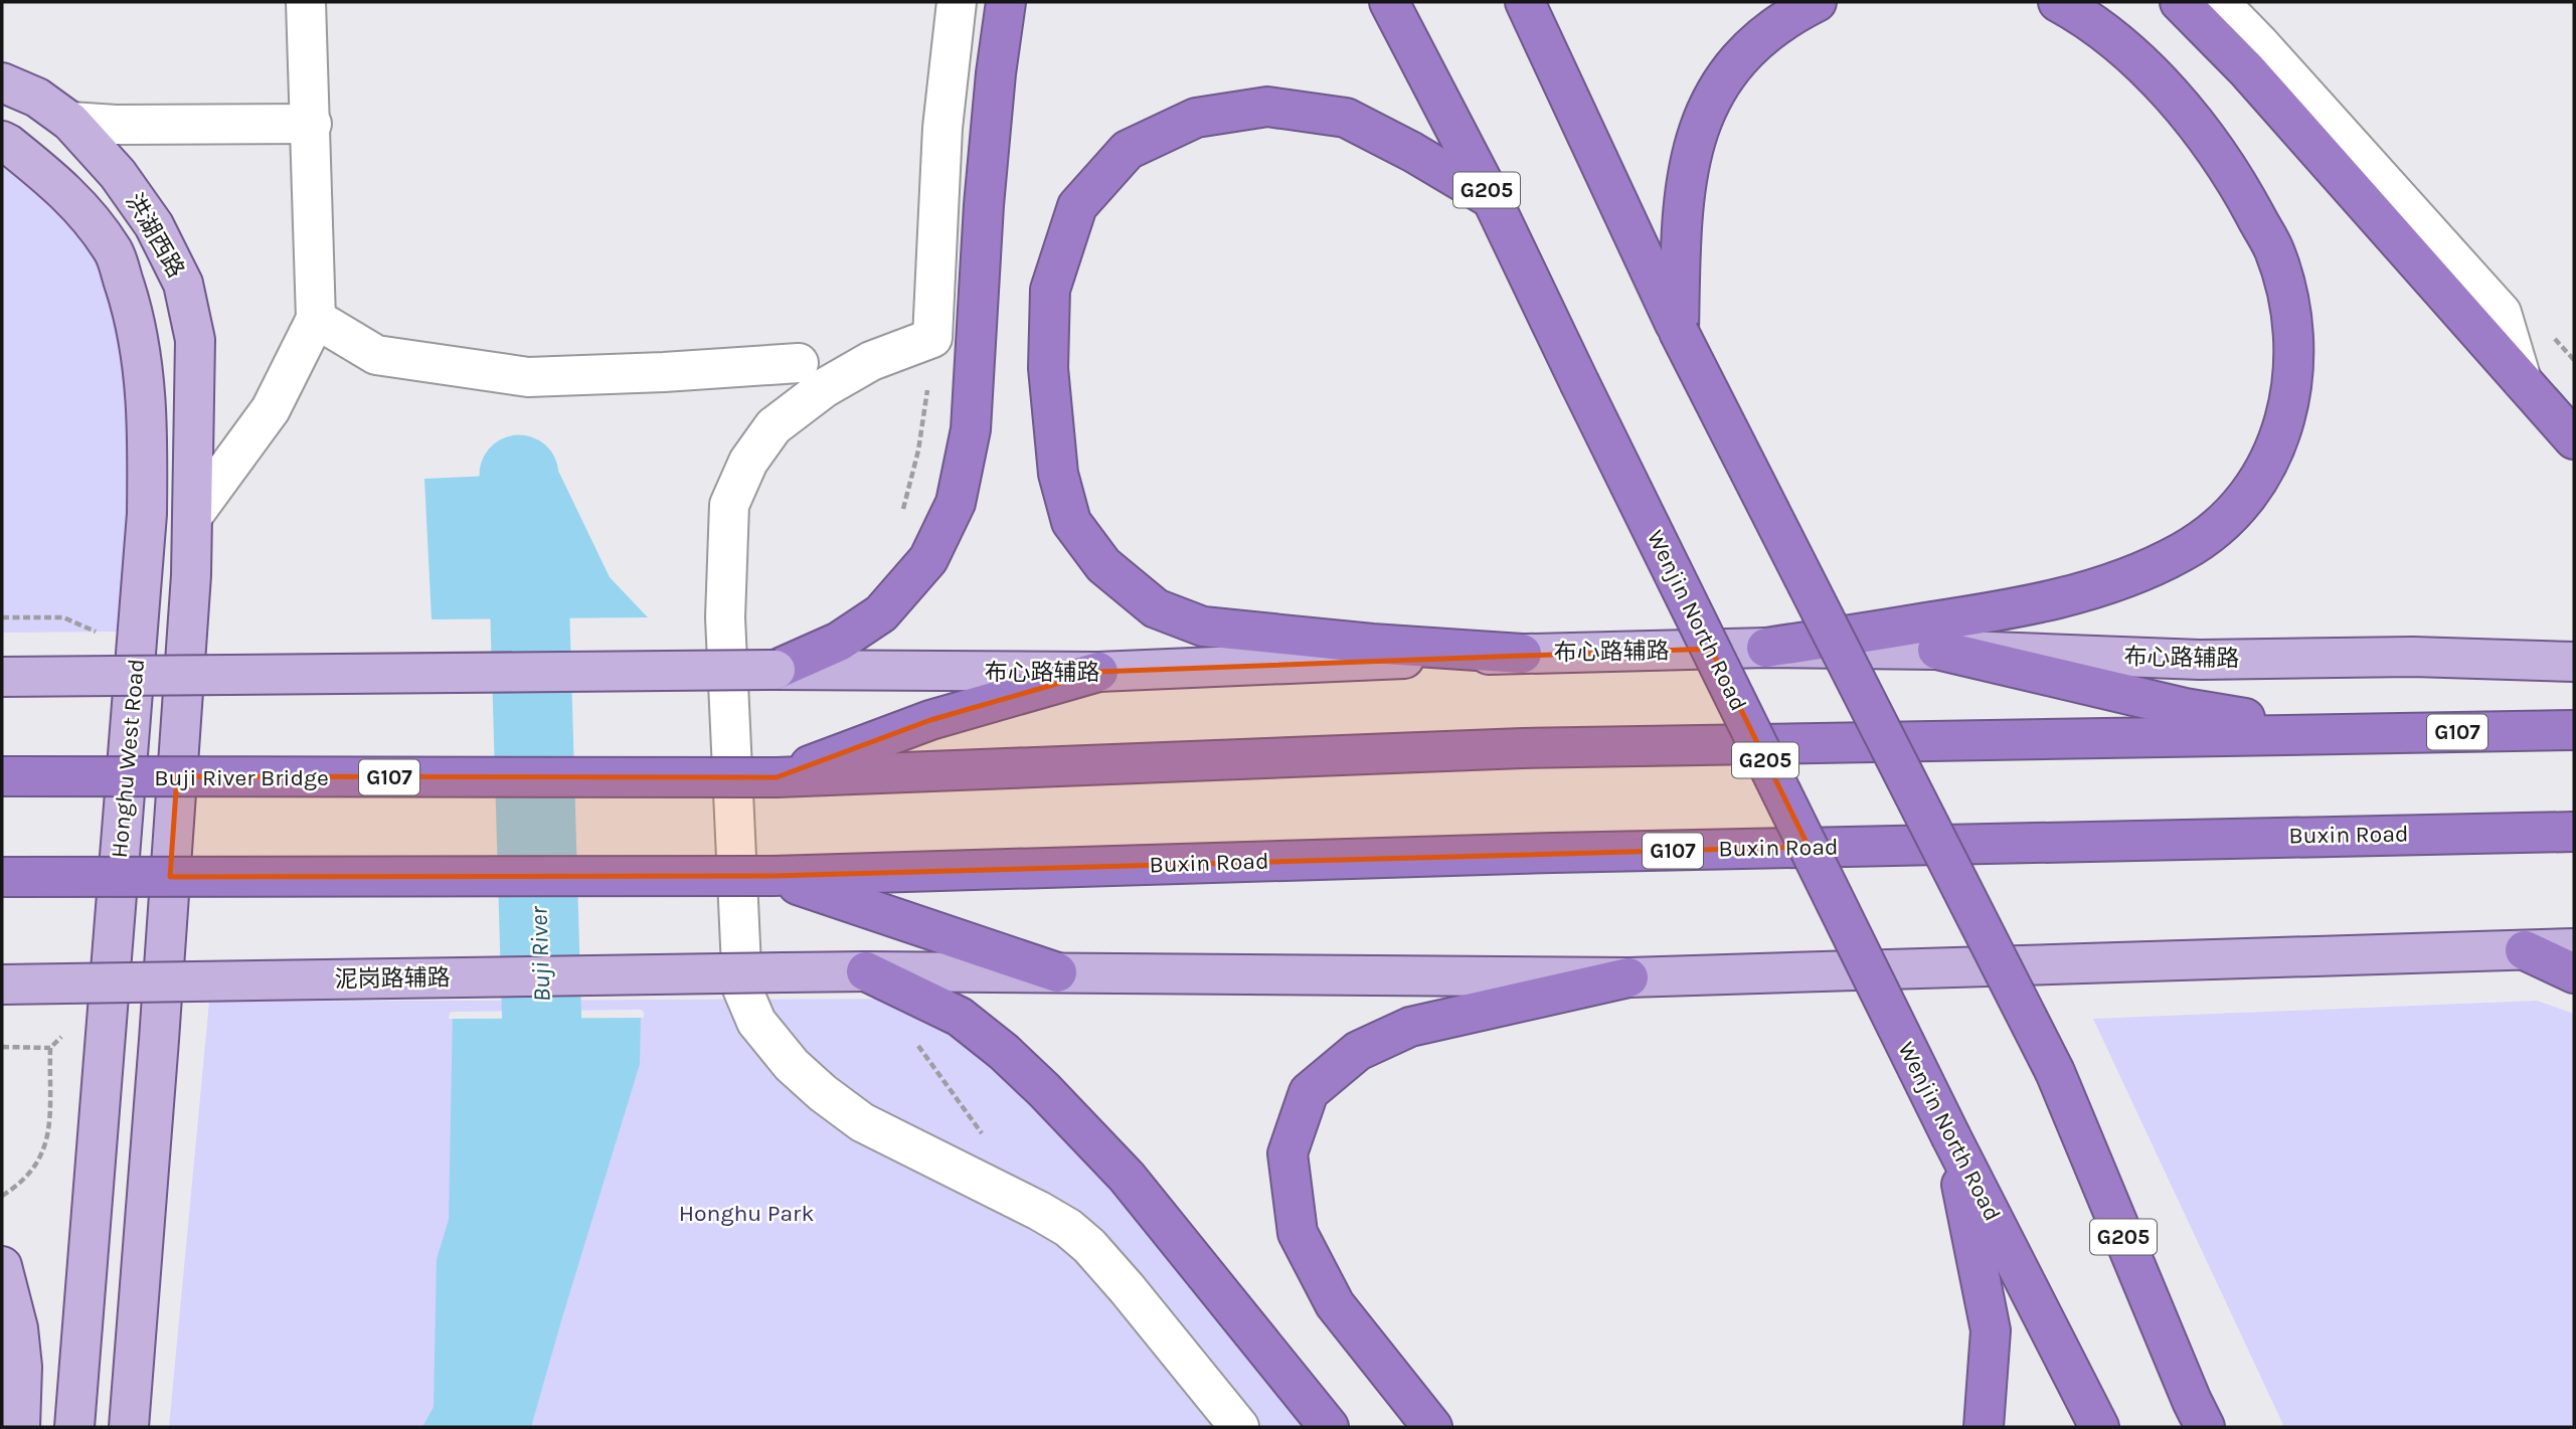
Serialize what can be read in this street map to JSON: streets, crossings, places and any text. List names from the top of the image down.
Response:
{
  "streets": {
    "highway": [
      "G205",
      "Wenjin North Road",
      "G107",
      "Buji River Bridge",
      "Buxin Road"
    ],
    "main road": [
      "洪湖西路",
      "布心路辅路",
      "Honghu West Road",
      "泥岗路辅路"
    ]
  },
  "crossings": [
    ["G107", "Buji River Bridge"],
    ["G107", "Buxin Road"]
  ],
  "water": ["Buji River"],
  "parks": ["Honghu Park"]
}
